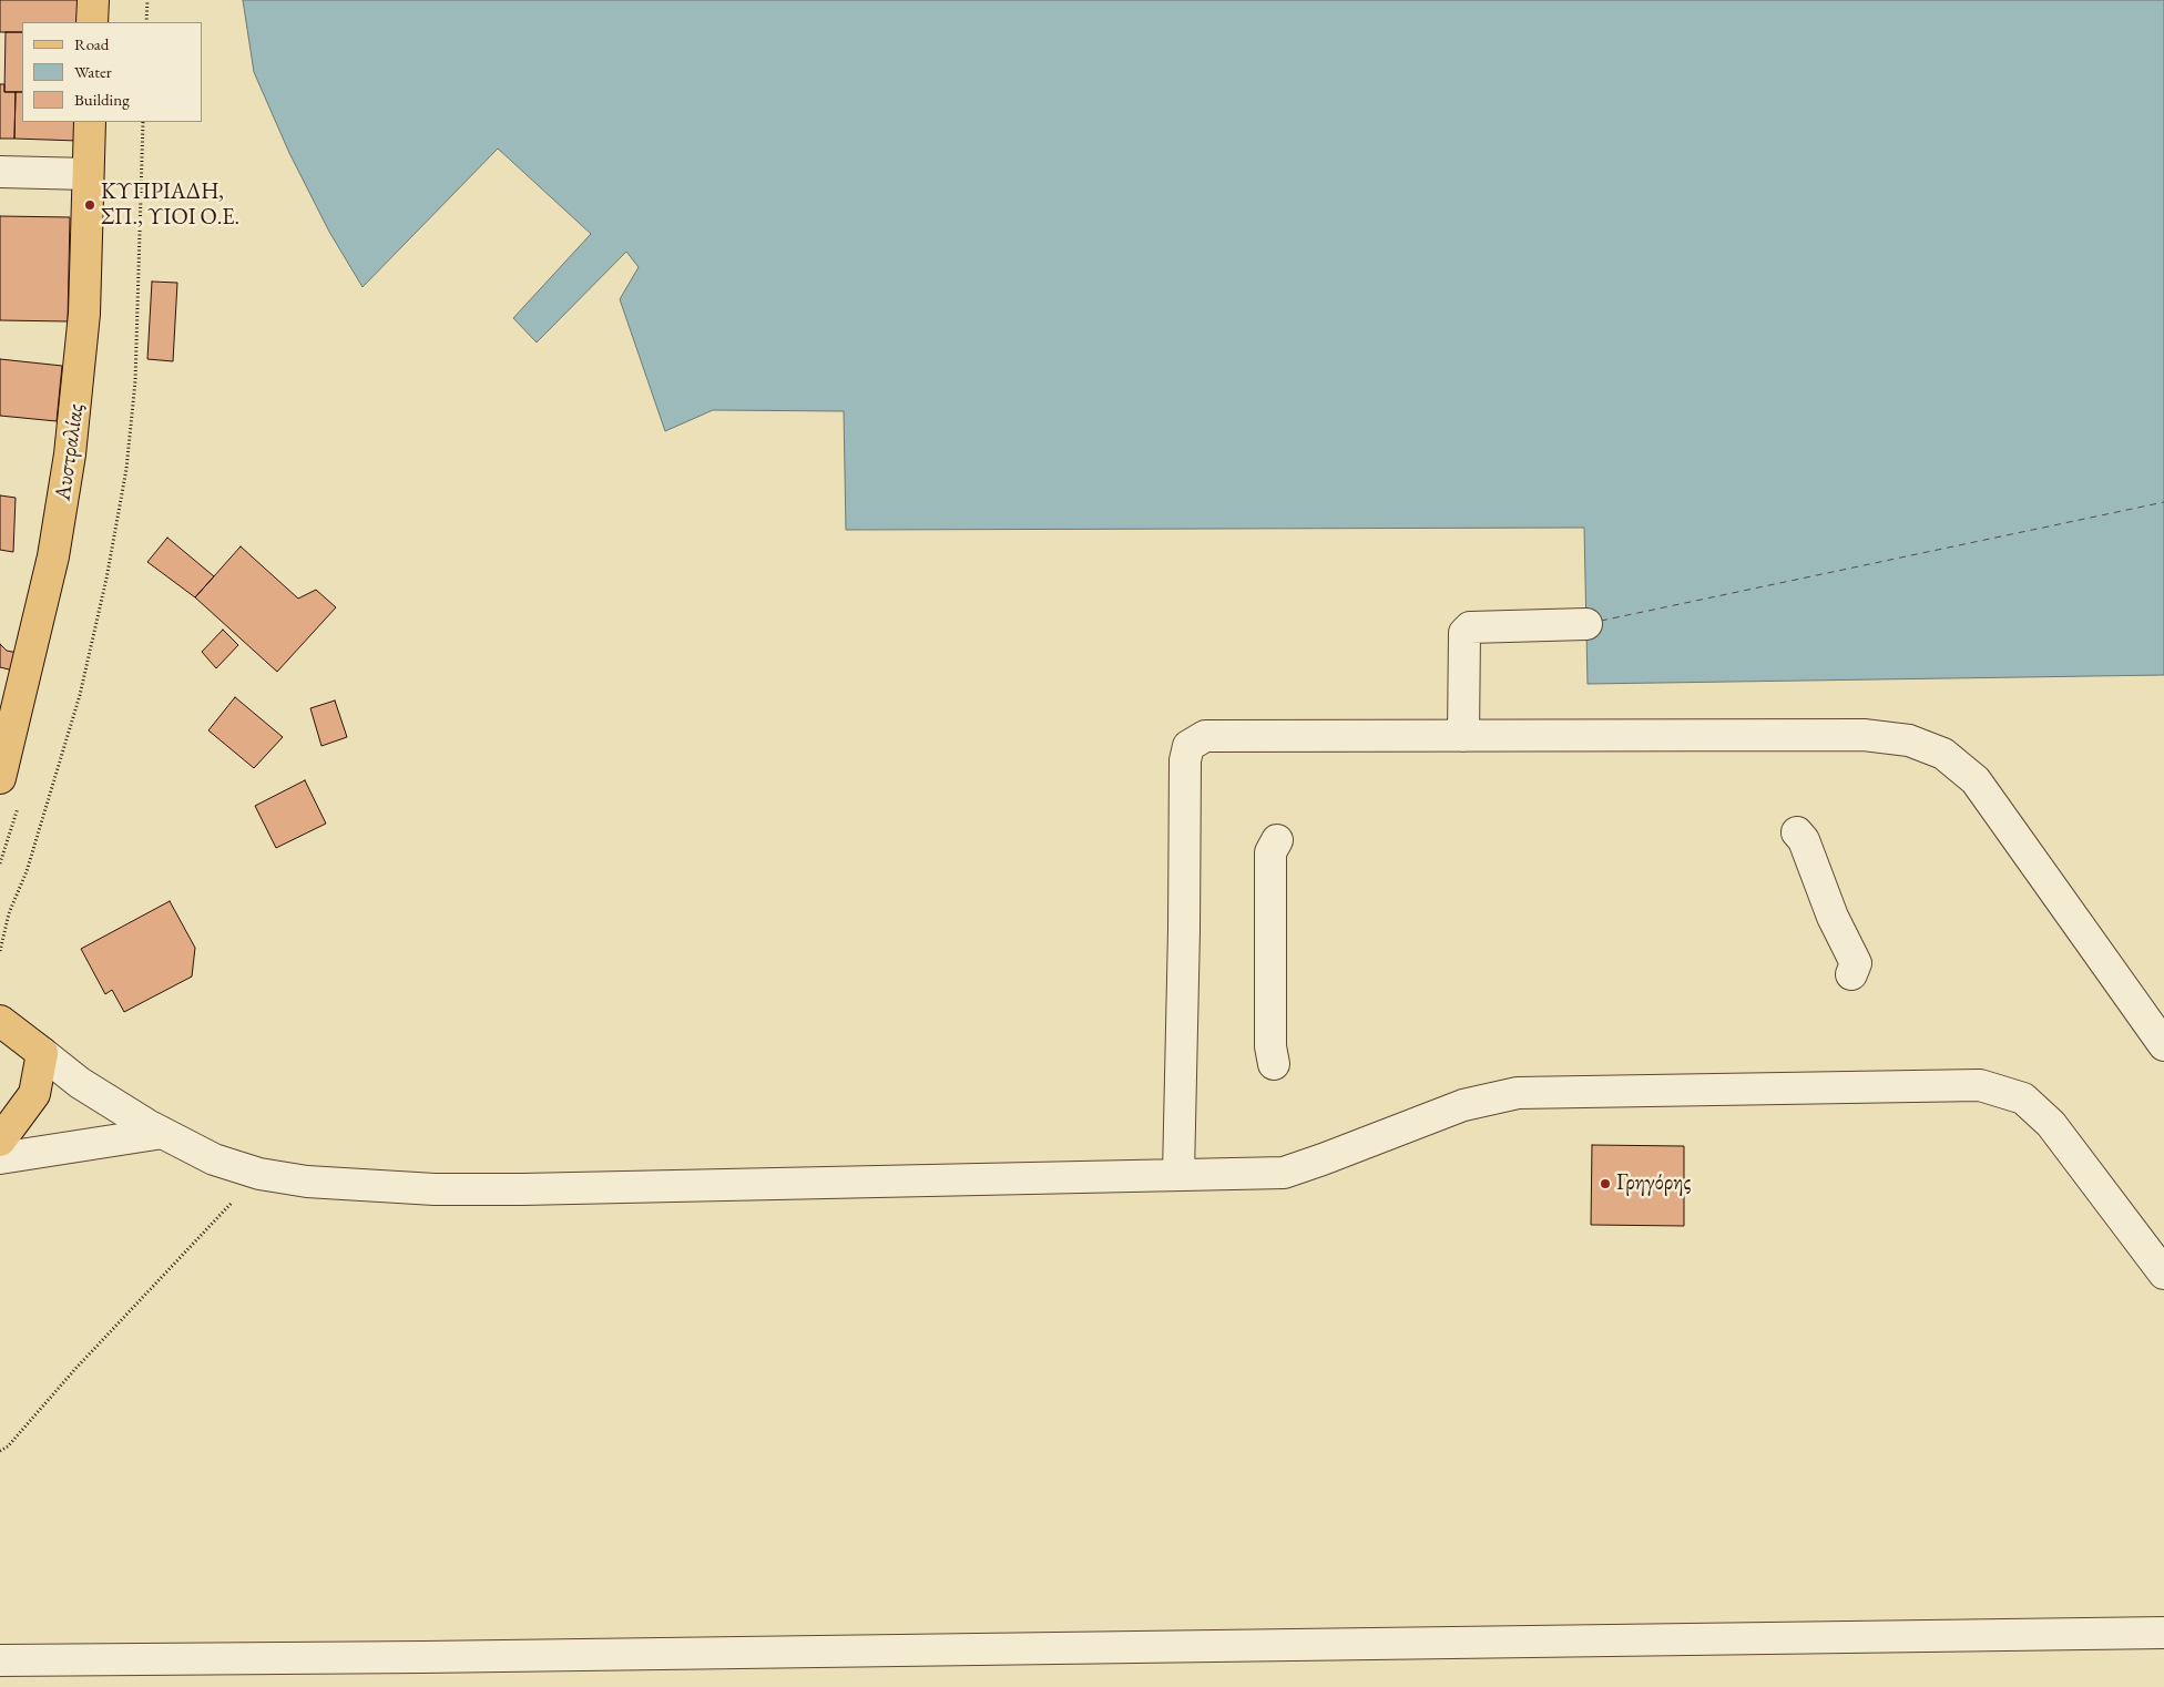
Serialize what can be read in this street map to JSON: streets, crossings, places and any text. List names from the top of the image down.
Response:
{
  "streets": {
    "main road": ["Αυστραλίας"]
  },
  "places": ["ΚΥΠΡΙΑΔΗ, ΣΠ., ΥΙΟΙ Ο.Ε.", "Γρηγόρης"],
  "legend": ["Road", "Water", "Building"]
}
